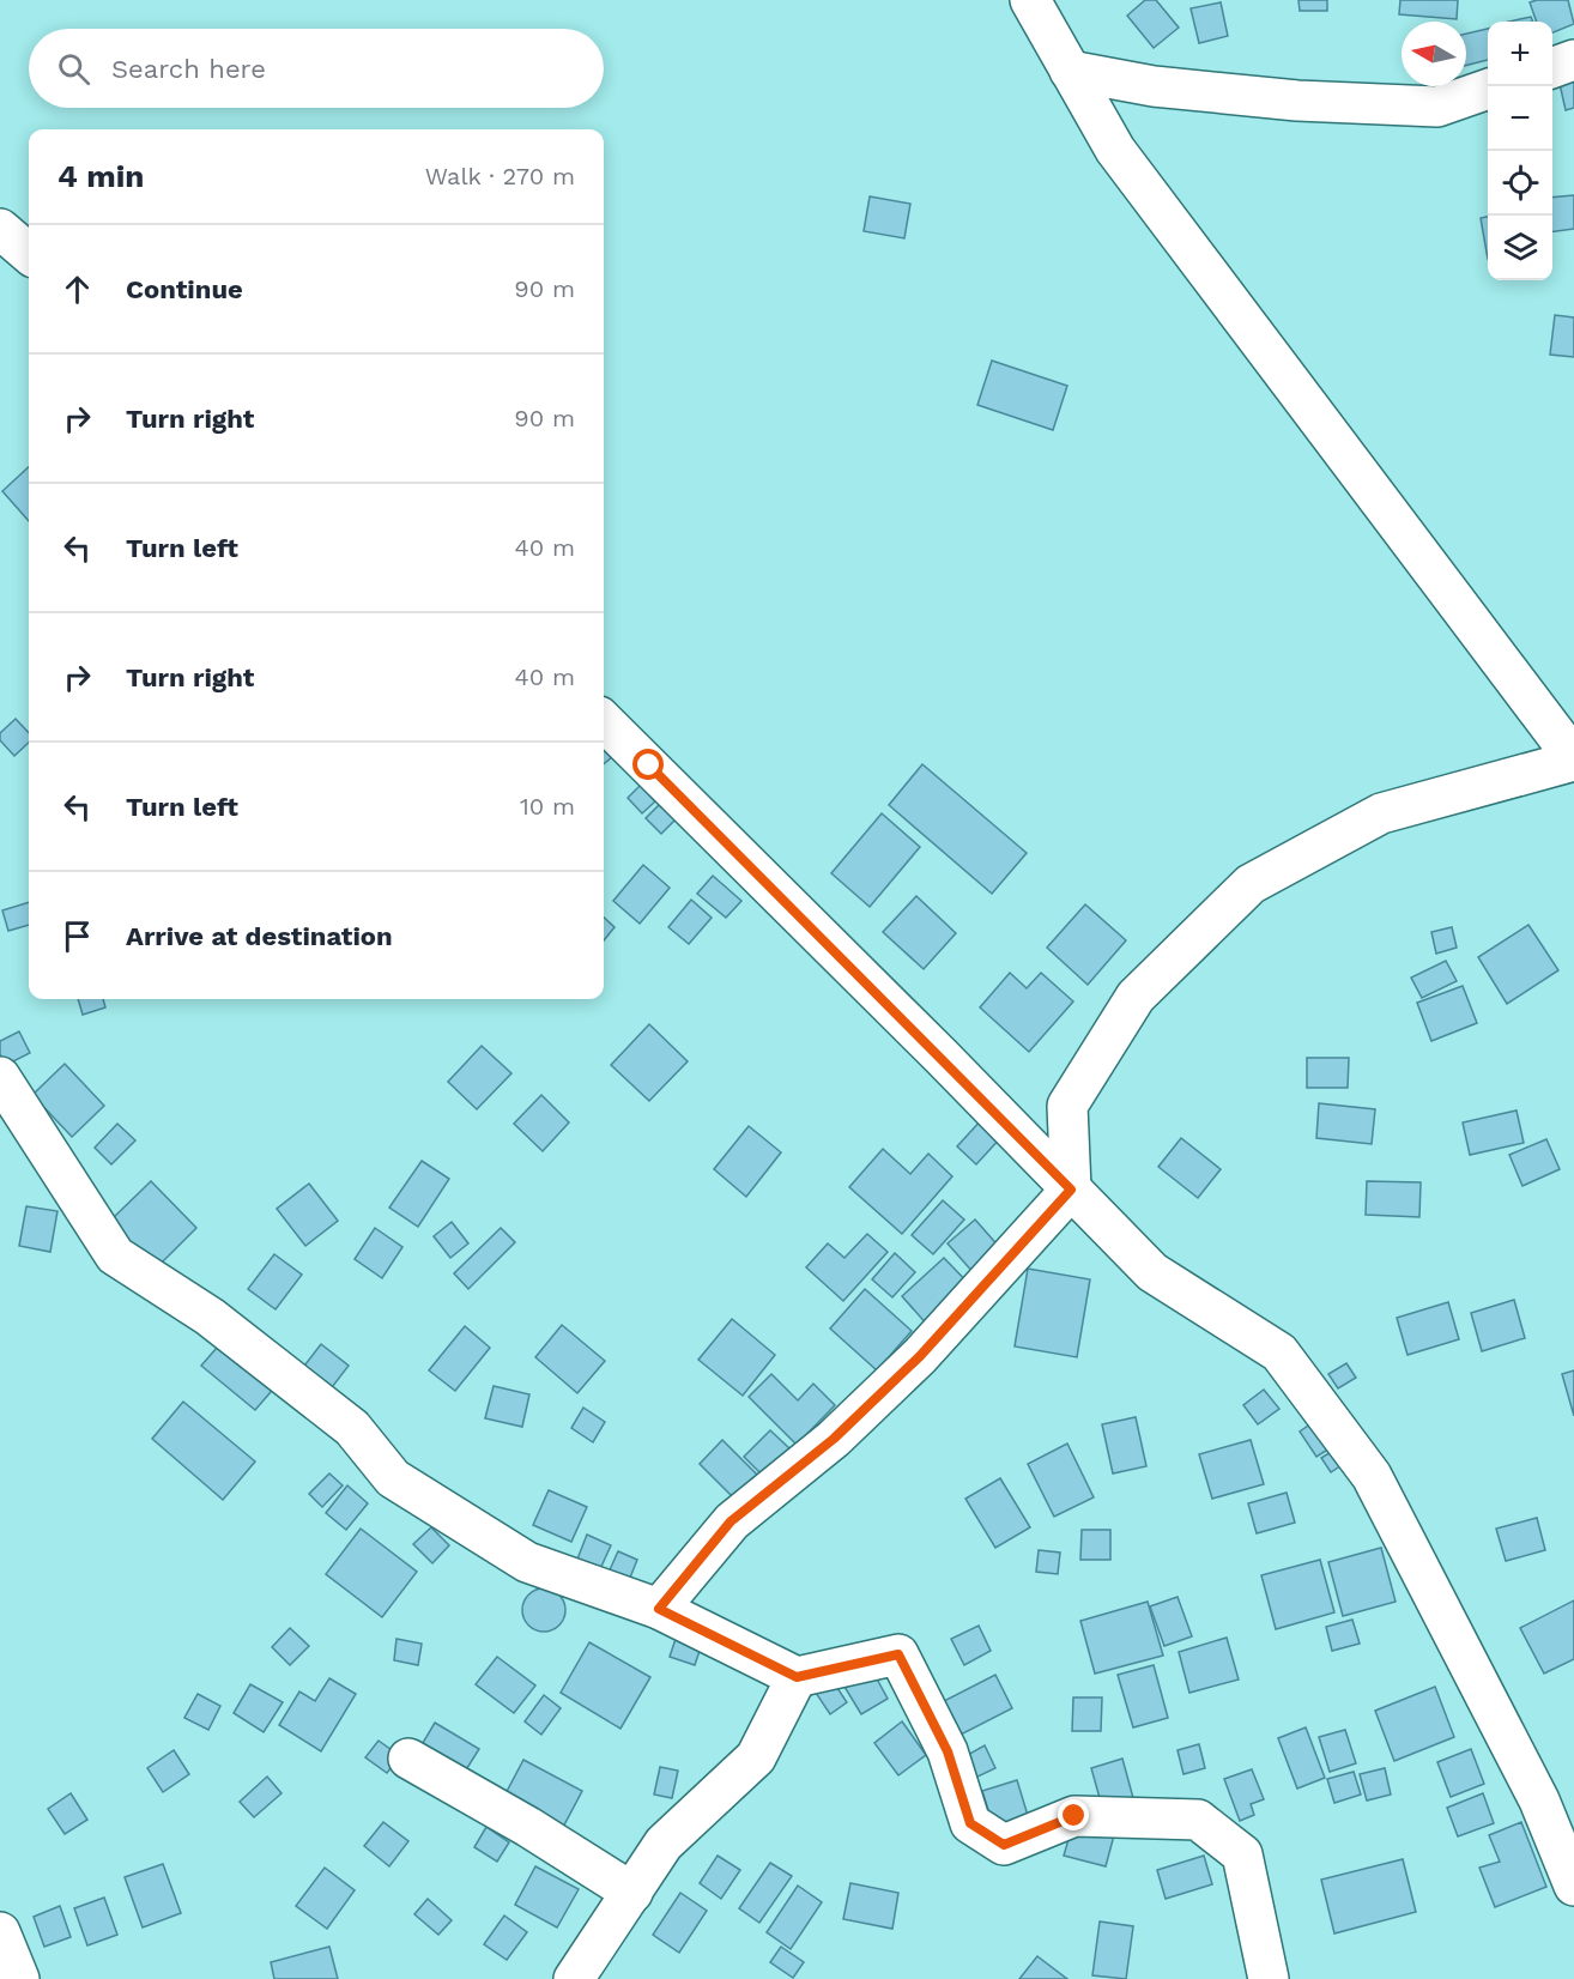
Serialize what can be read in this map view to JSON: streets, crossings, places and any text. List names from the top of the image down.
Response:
{
  "north": "left",
  "page": {
    "map_buttons": ["+", "−"],
    "search": "Search here",
    "heading": ["4 min", "Walk · 270 m"],
    "list": [
      ["Continue", "90 m"],
      ["Turn right", "90 m"],
      ["Turn left", "40 m"],
      ["Turn right", "40 m"],
      ["Turn left", "10 m"],
      "Arrive at destination"
    ]
  }
}
